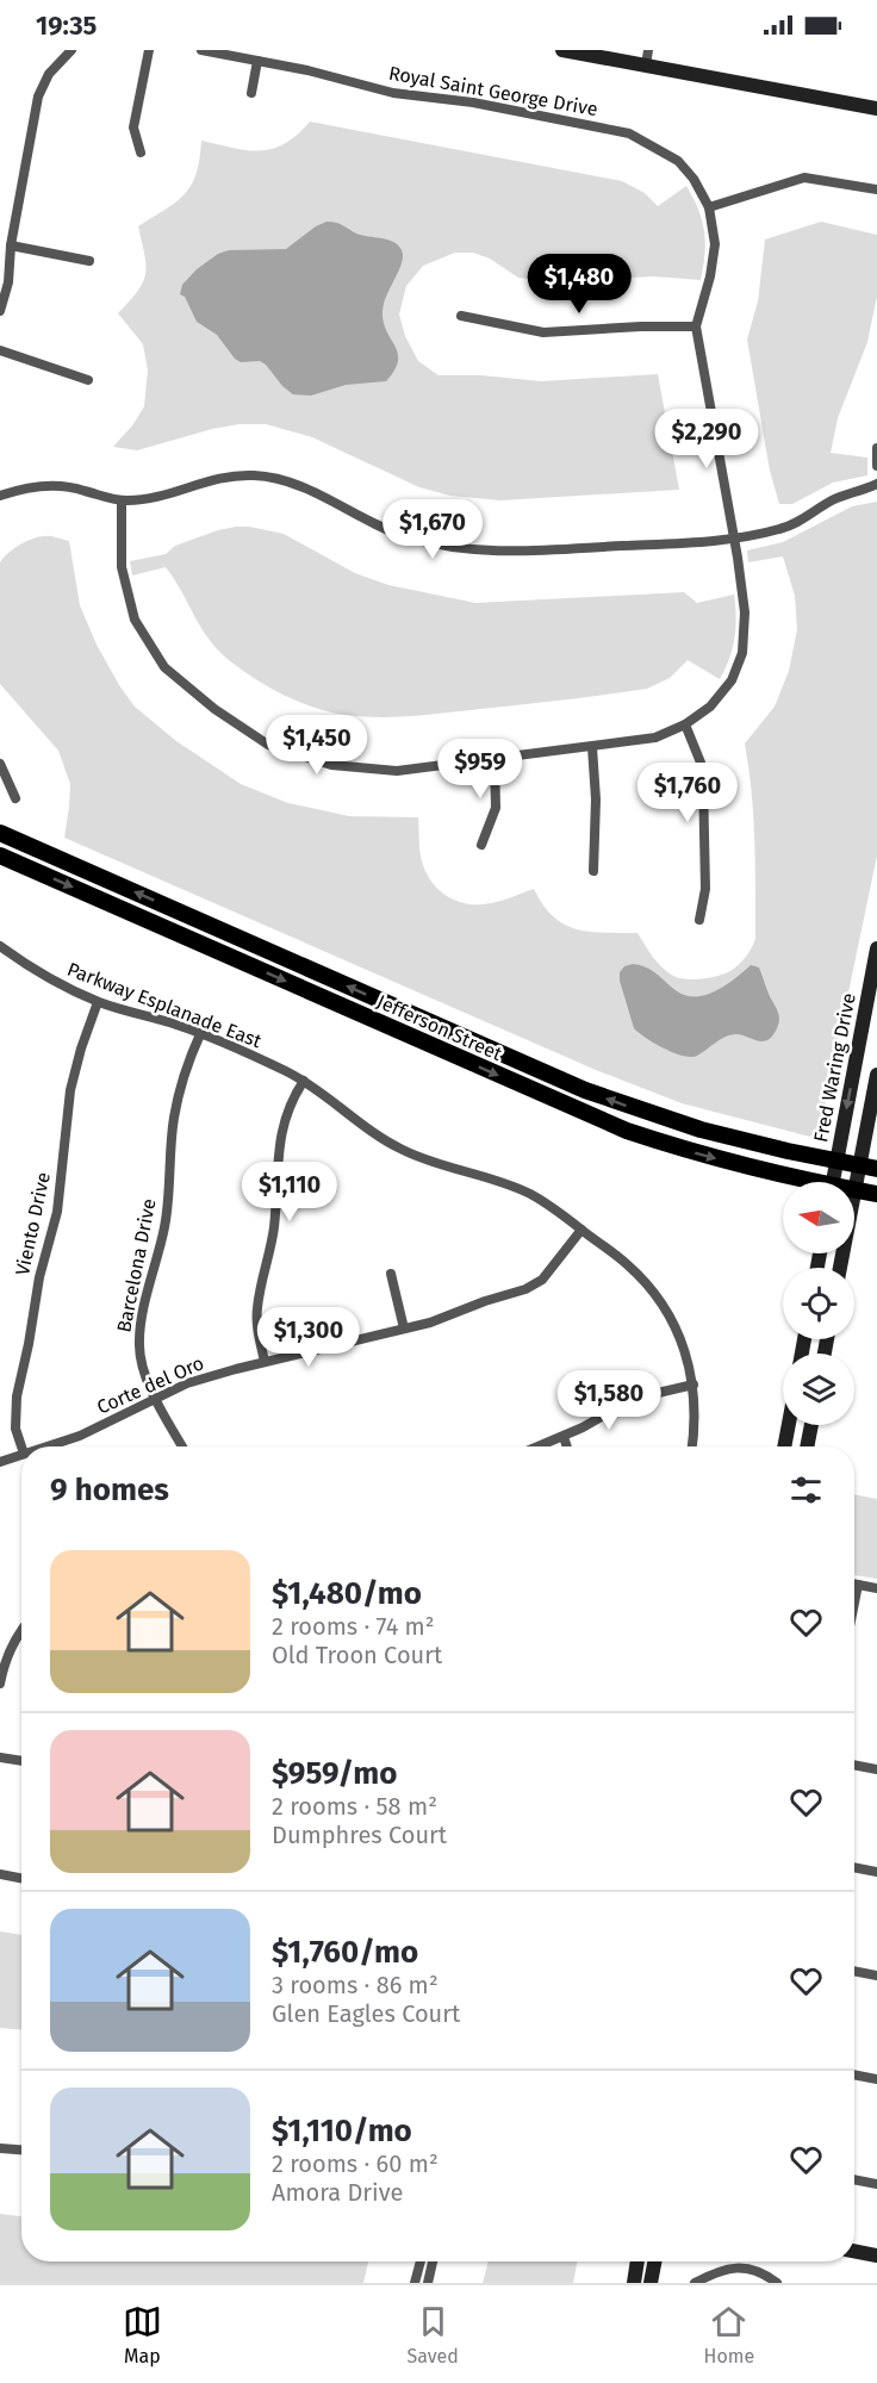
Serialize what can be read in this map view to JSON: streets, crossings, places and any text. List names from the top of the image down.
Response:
{
  "streets": {
    "main road": ["Jefferson Street", "Fred Waring Drive"],
    "street": [
      "Royal Saint George Drive",
      "Parkway Esplanade East",
      "Viento Drive",
      "Barcelona Drive",
      "Corte del Oro"
    ]
  },
  "crossings": [
    ["Parkway Esplanade East", "Viento Drive"],
    ["Parkway Esplanade East", "Barcelona Drive"],
    ["Parkway Esplanade East", "Corte del Oro"],
    ["Jefferson Street", "Fred Waring Drive"],
    ["Barcelona Drive", "Corte del Oro"]
  ],
  "north": "left",
  "page": {
    "status": "19:35",
    "price": [
      "$1,480",
      "$2,290",
      "$1,670",
      "$1,450",
      "$959",
      "$1,760",
      "$1,110",
      "$1,300",
      "$1,580"
    ],
    "heading": "9 homes",
    "list": [
      {
        "name": "$1,480/mo",
        "note": "2 rooms · 74 m² · Old Troon Court"
      },
      {
        "name": "$959/mo",
        "note": "2 rooms · 58 m² · Dumphres Court"
      },
      {
        "name": "$1,760/mo",
        "note": "3 rooms · 86 m² · Glen Eagles Court"
      },
      {
        "name": "$1,110/mo",
        "note": "2 rooms · 60 m² · Amora Drive"
      }
    ],
    "tabs": ["Map", "Saved", "Home"]
  }
}
